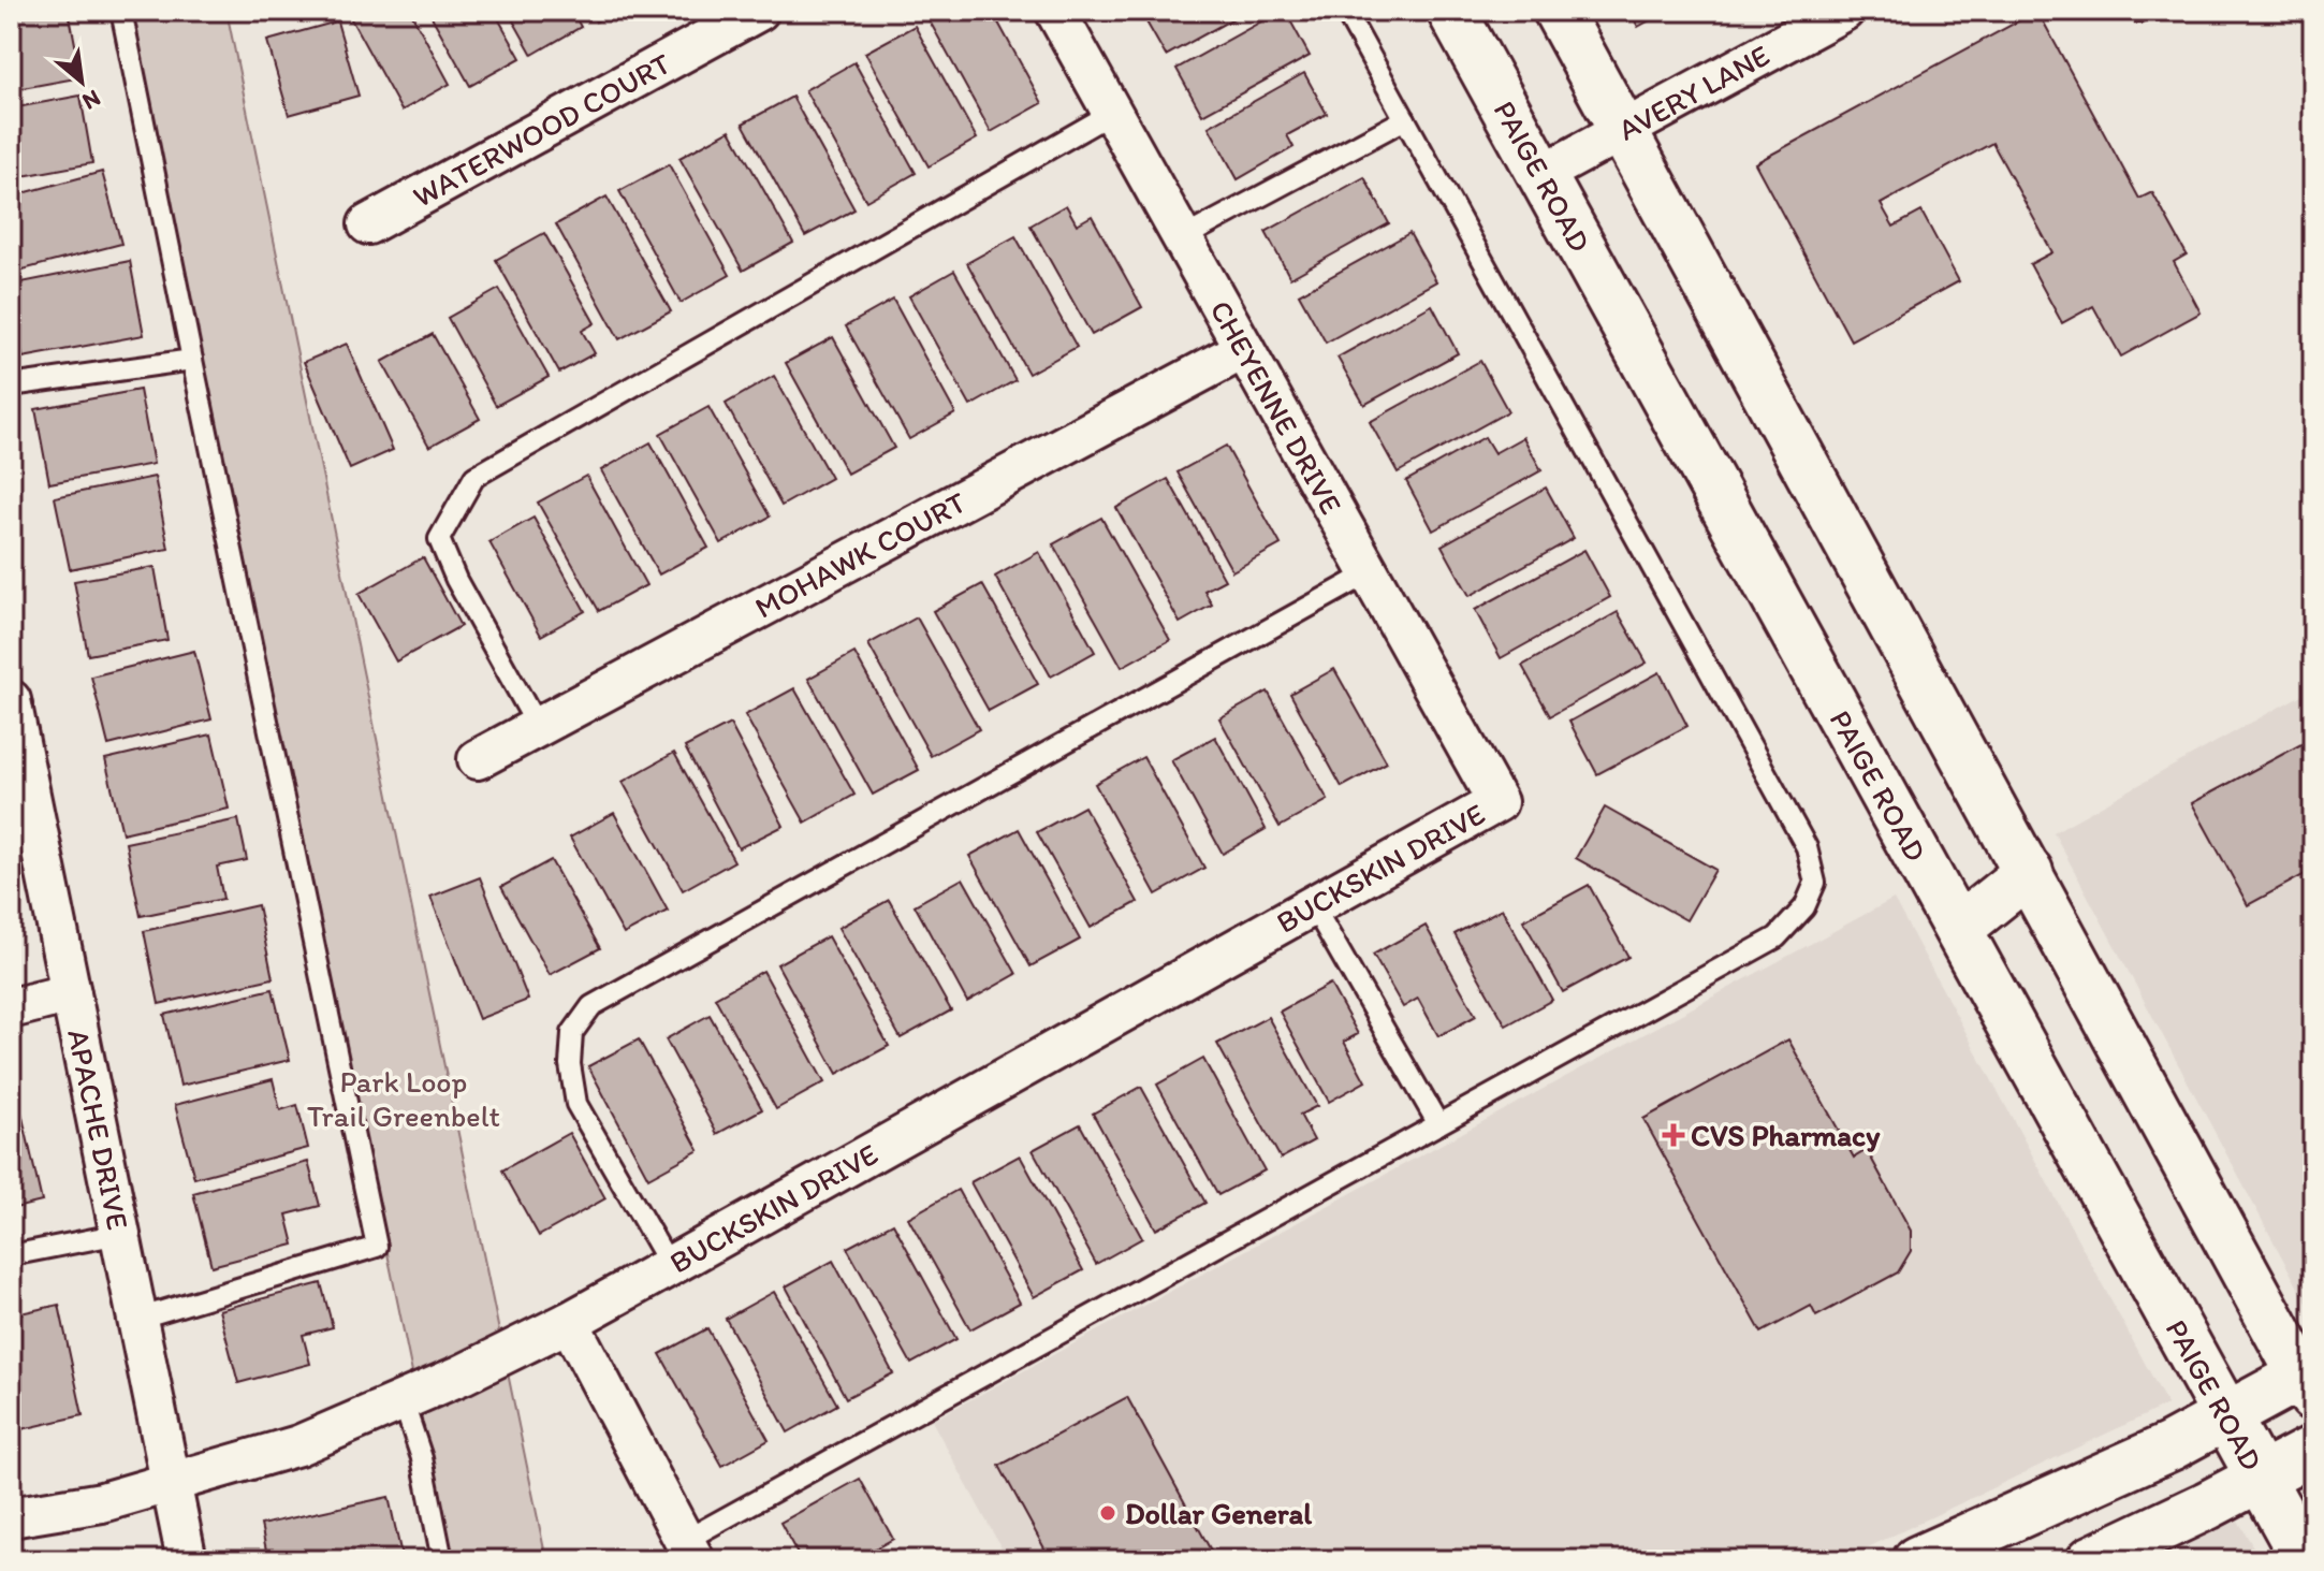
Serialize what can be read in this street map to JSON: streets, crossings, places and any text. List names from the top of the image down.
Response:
{
  "streets": {
    "main road": ["PAIGE ROAD"],
    "street": [
      "AVERY LANE",
      "WATERWOOD COURT",
      "CHEYENNE DRIVE",
      "MOHAWK COURT",
      "BUCKSKIN DRIVE",
      "APACHE DRIVE"
    ]
  },
  "crossings": [
    ["AVERY LANE", "PAIGE ROAD"],
    ["CHEYENNE DRIVE", "MOHAWK COURT"],
    ["CHEYENNE DRIVE", "BUCKSKIN DRIVE"],
    ["BUCKSKIN DRIVE", "APACHE DRIVE"]
  ],
  "parks": ["Park Loop Trail Greenbelt"],
  "places": {
    "health": ["CVS Pharmacy"],
    "other": ["Dollar General"]
  },
  "north": "bottom right"
}
